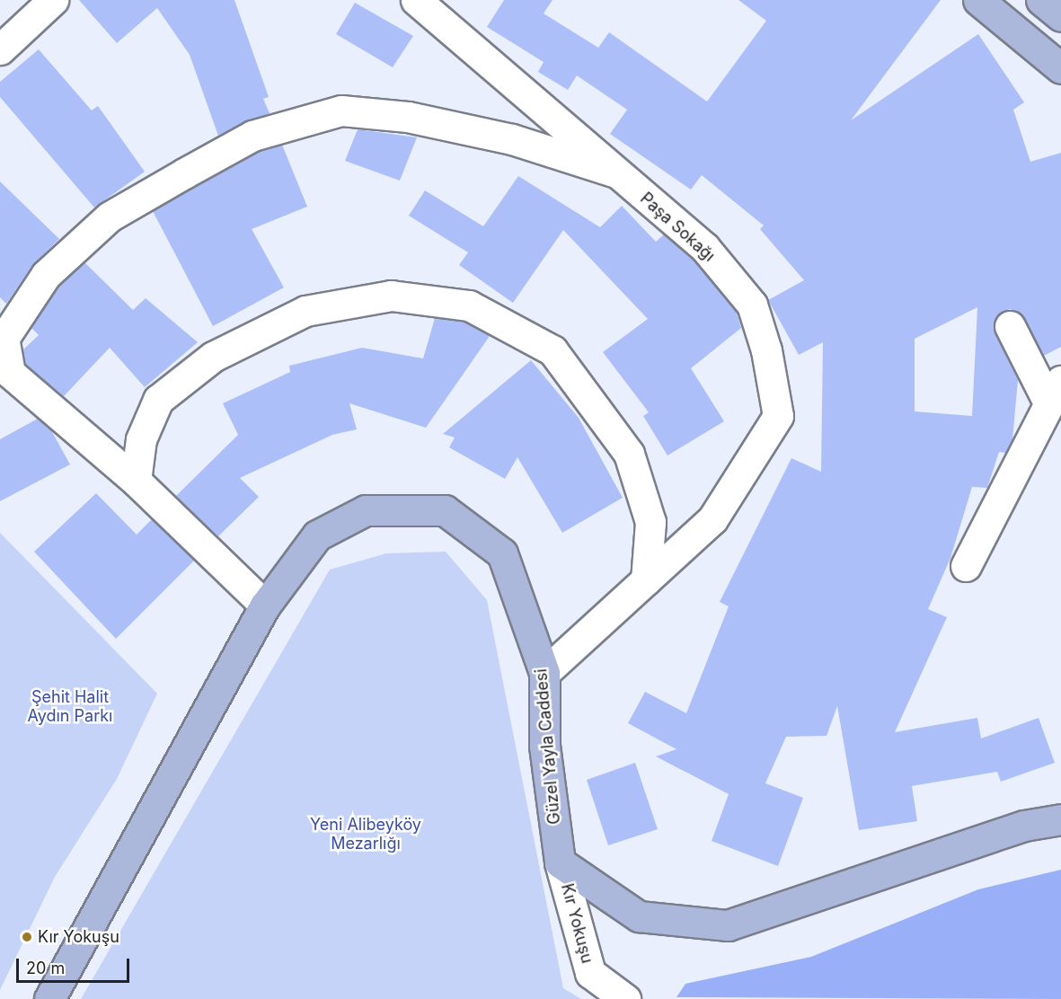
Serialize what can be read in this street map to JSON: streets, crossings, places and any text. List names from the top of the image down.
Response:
{
  "streets": {
    "main road": ["Güzel Yayla Caddesi"],
    "street": ["Paşa Sokağı", "Kır Yokuşu"]
  },
  "crossings": [
    ["Paşa Sokağı", "Güzel Yayla Caddesi"],
    ["Güzel Yayla Caddesi", "Kır Yokuşu"]
  ],
  "parks": ["Şehit Halit Aydın Parkı", "Yeni Alibeyköy Mezarlığı"],
  "places": ["Kır Yokuşu"],
  "scale_bar": "20 m"
}
